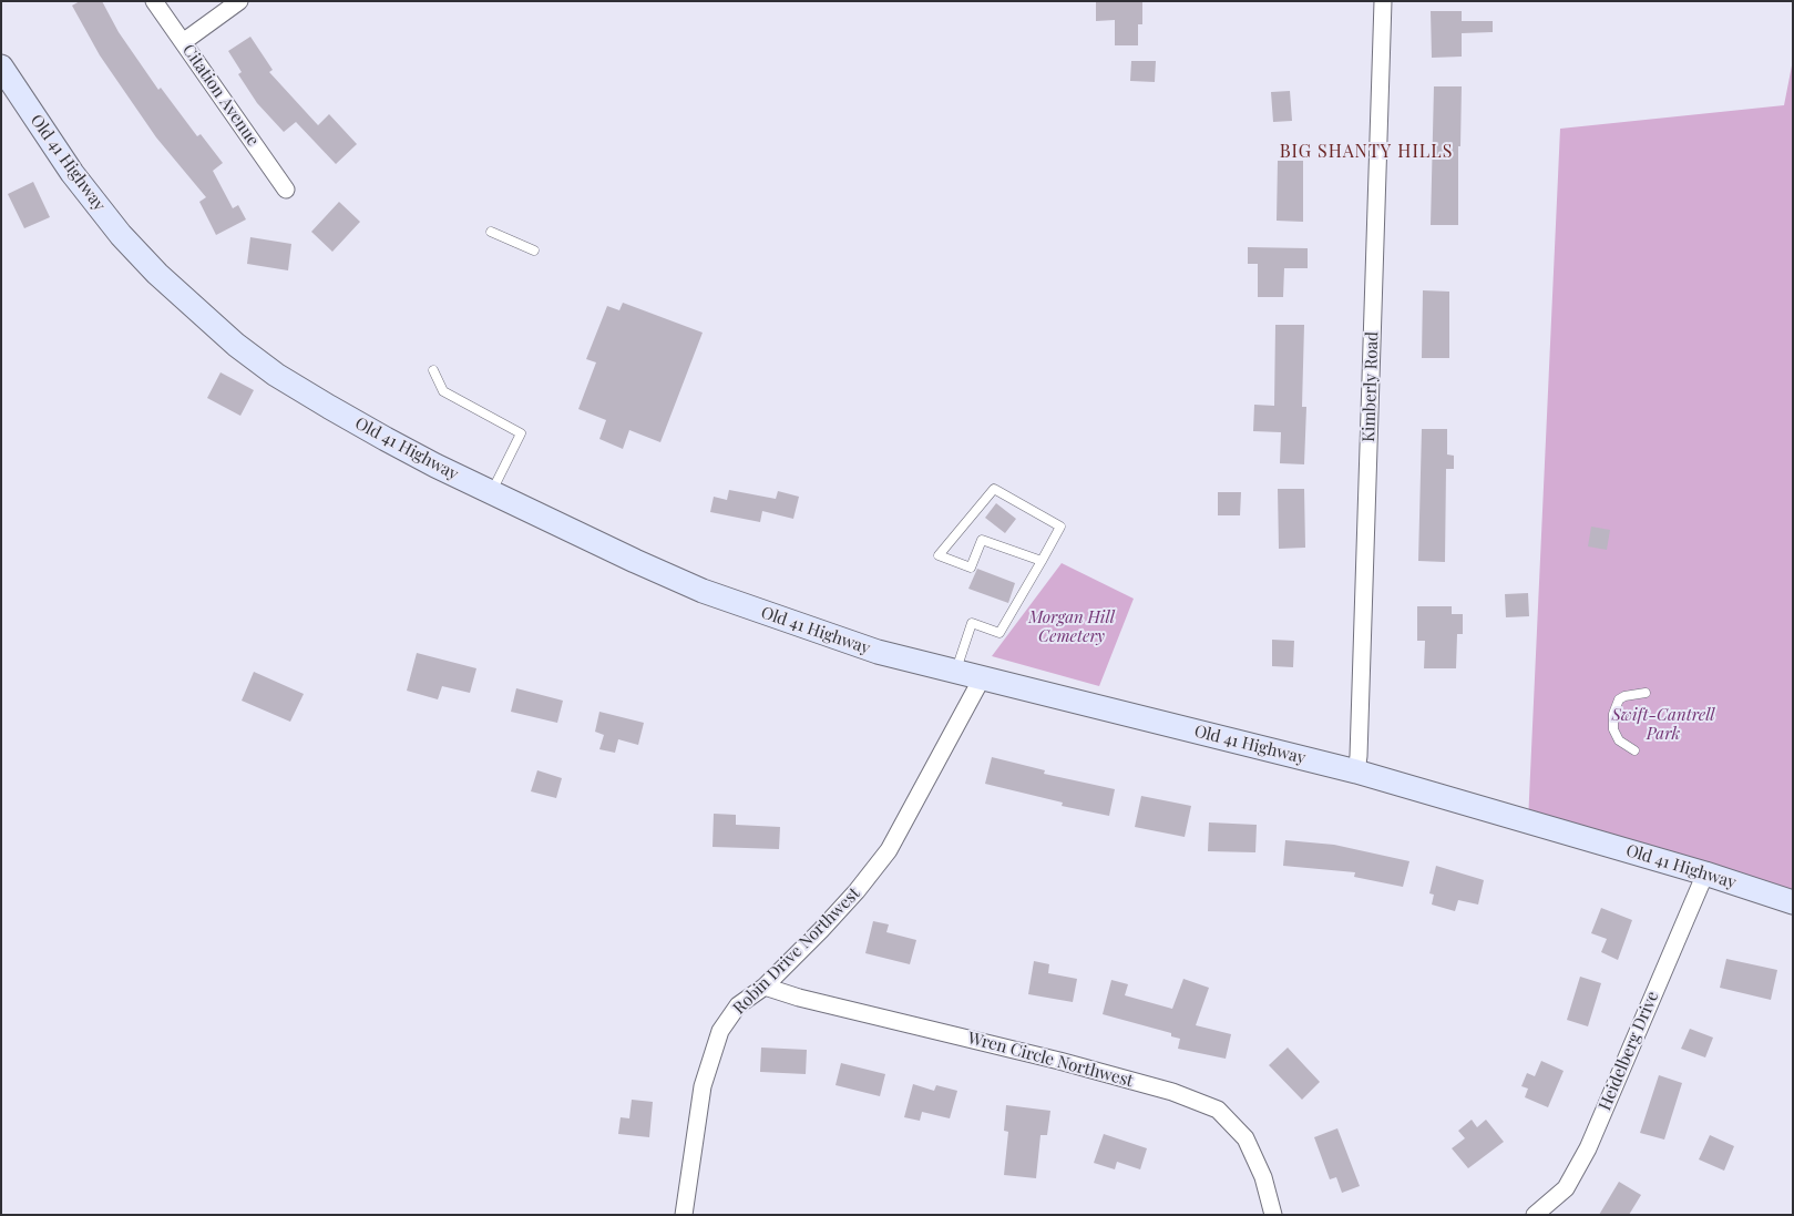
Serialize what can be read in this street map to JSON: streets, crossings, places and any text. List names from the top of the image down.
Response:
{
  "streets": {
    "main road": ["Old 41 Highway"],
    "street": [
      "Citation Avenue",
      "Kimberly Road",
      "Robin Drive Northwest",
      "Heidelberg Drive",
      "Wren Circle Northwest"
    ]
  },
  "crossings": [
    ["Old 41 Highway", "Kimberly Road"],
    ["Old 41 Highway", "Robin Drive Northwest"],
    ["Old 41 Highway", "Heidelberg Drive"],
    ["Robin Drive Northwest", "Wren Circle Northwest"]
  ],
  "districts": ["BIG SHANTY HILLS"],
  "parks": ["Morgan Hill Cemetery", "Swift-Cantrell Park"]
}
